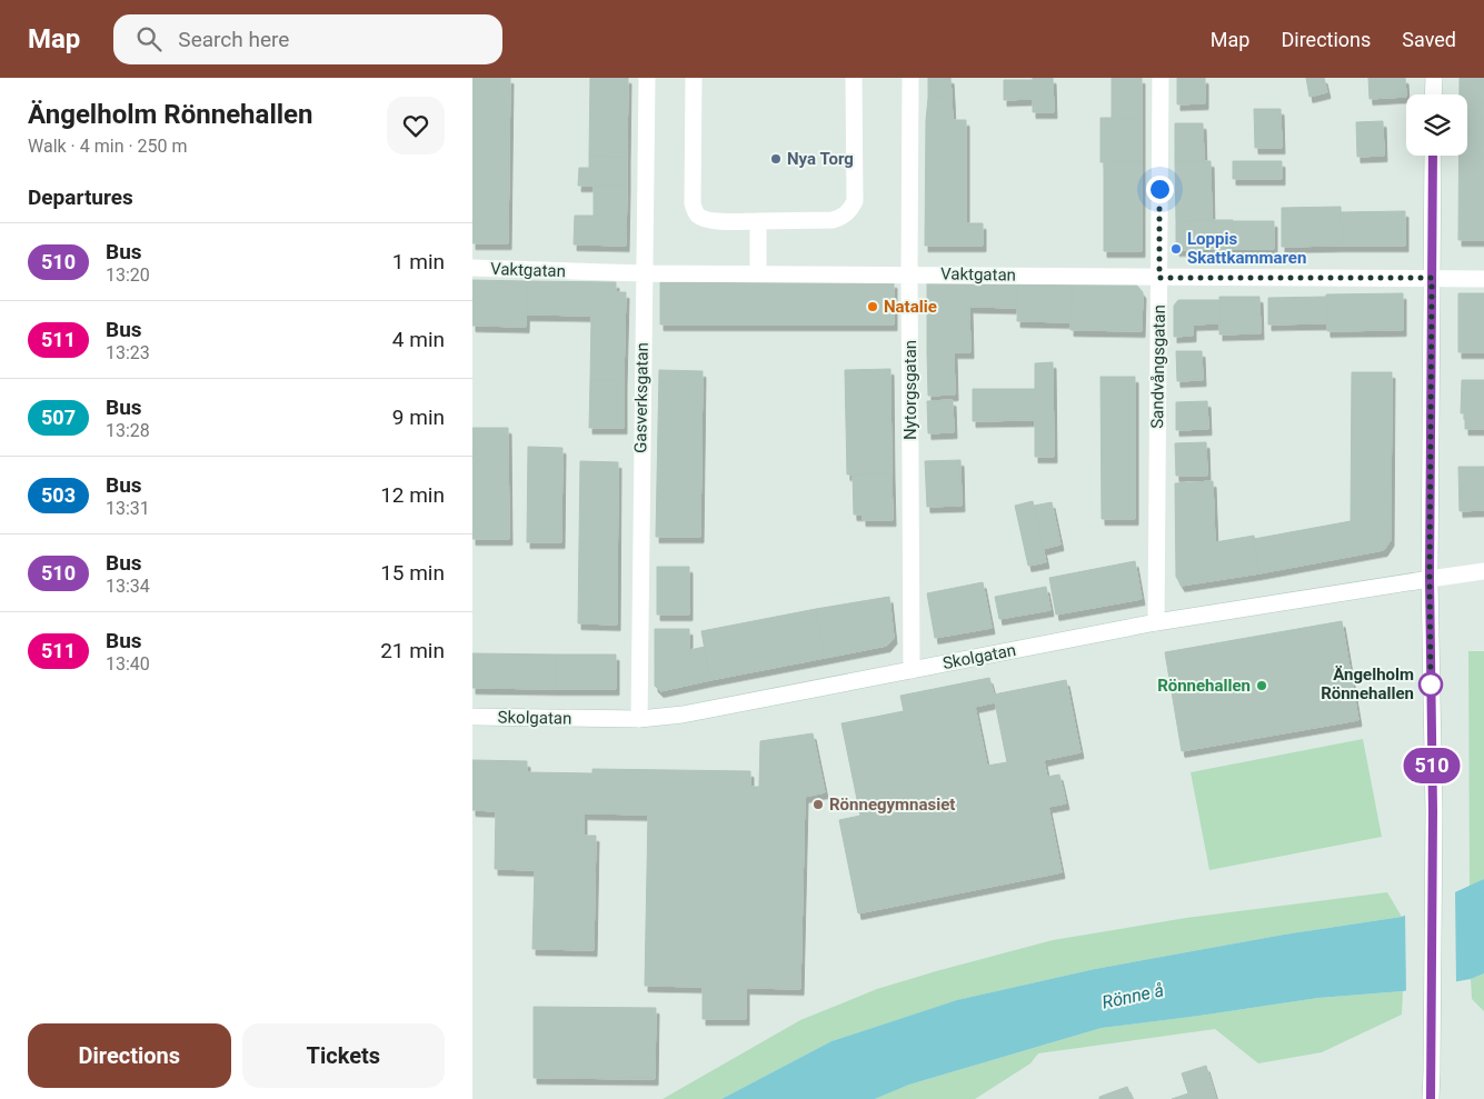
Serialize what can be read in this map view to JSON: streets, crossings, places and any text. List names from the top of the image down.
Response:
{
  "streets": {
    "street": [
      "Vaktgatan",
      "Sandvångsgatan",
      "Nytorgsgatan",
      "Gasverksgatan",
      "Skolgatan"
    ]
  },
  "crossings": [
    ["Vaktgatan", "Sandvångsgatan"],
    ["Vaktgatan", "Nytorgsgatan"],
    ["Vaktgatan", "Gasverksgatan"],
    ["Sandvångsgatan", "Skolgatan"],
    ["Nytorgsgatan", "Skolgatan"],
    ["Gasverksgatan", "Skolgatan"]
  ],
  "water": ["Rönne å"],
  "places": [
    "Nya Torg",
    "Loppis Skattkammaren",
    "Natalie",
    "Ängelholm Rönnehallen",
    "Rönnehallen",
    "Rönnegymnasiet"
  ],
  "lines": ["bus line 510"],
  "page": {
    "header": "Map",
    "search": "Search here",
    "nav": ["Map", "Directions", "Saved"],
    "heading": [
      ["Ängelholm Rönnehallen", "Walk · 4 min · 250 m"],
      "Departures"
    ],
    "on_map": "510",
    "list": [
      {
        "mark": "510",
        "name": "Bus",
        "note": "13:20",
        "value": "1 min"
      },
      {
        "mark": "511",
        "name": "Bus",
        "note": "13:23",
        "value": "4 min"
      },
      {
        "mark": "507",
        "name": "Bus",
        "note": "13:28",
        "value": "9 min"
      },
      {
        "mark": "503",
        "name": "Bus",
        "note": "13:31",
        "value": "12 min"
      },
      {
        "mark": "510",
        "name": "Bus",
        "note": "13:34",
        "value": "15 min"
      },
      {
        "mark": "511",
        "name": "Bus",
        "note": "13:40",
        "value": "21 min"
      }
    ],
    "buttons": ["Directions", "Tickets"]
  }
}
